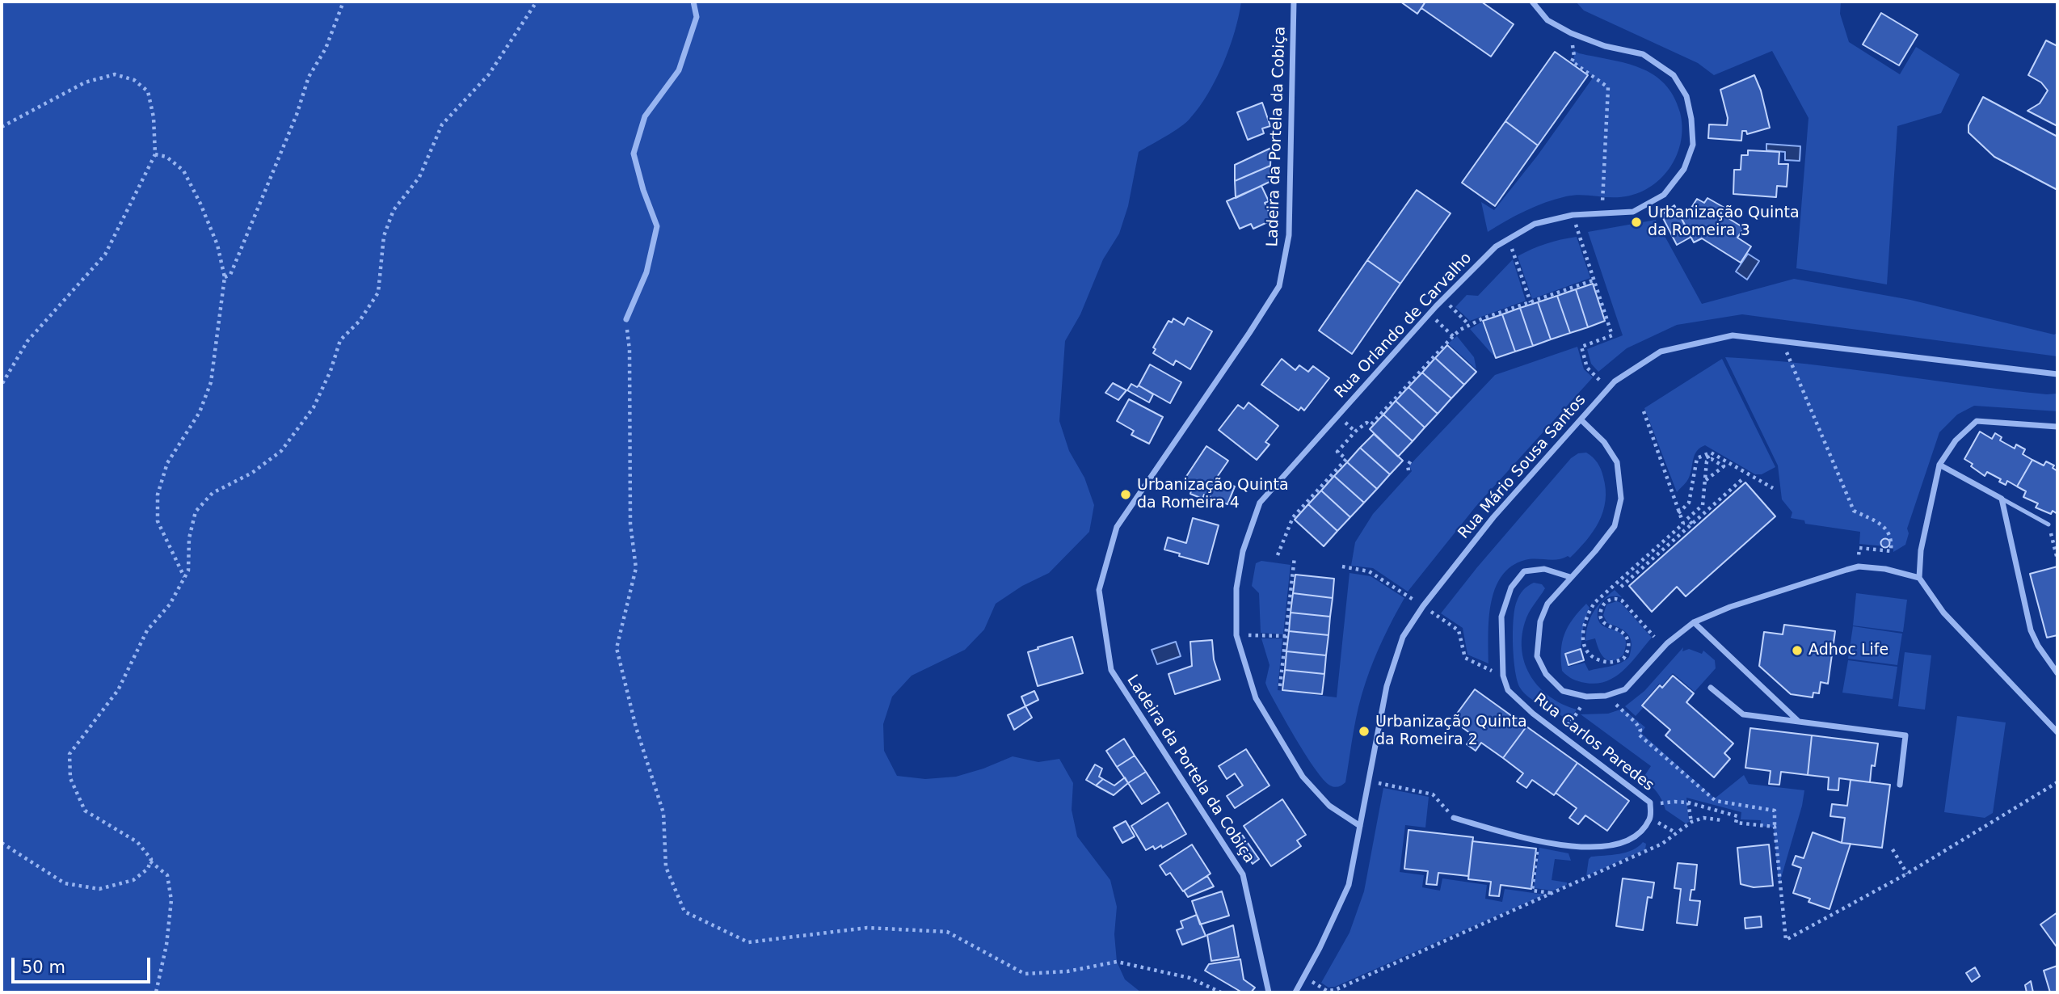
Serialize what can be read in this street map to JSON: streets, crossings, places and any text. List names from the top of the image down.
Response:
{
  "streets": {
    "street": [
      "Ladeira da Portela da Cobiça",
      "Rua Orlando de Carvalho",
      "Rua Mário Sousa Santos",
      "Rua Carlos Paredes"
    ]
  },
  "crossings": [
    ["Rua Orlando de Carvalho", "Rua Mário Sousa Santos"]
  ],
  "places": [
    "Urbanização Quinta da Romeira 3",
    "Urbanização Quinta da Romeira 4",
    "Adhoc Life",
    "Urbanização Quinta da Romeira 2"
  ],
  "scale_bar": "50 m"
}
